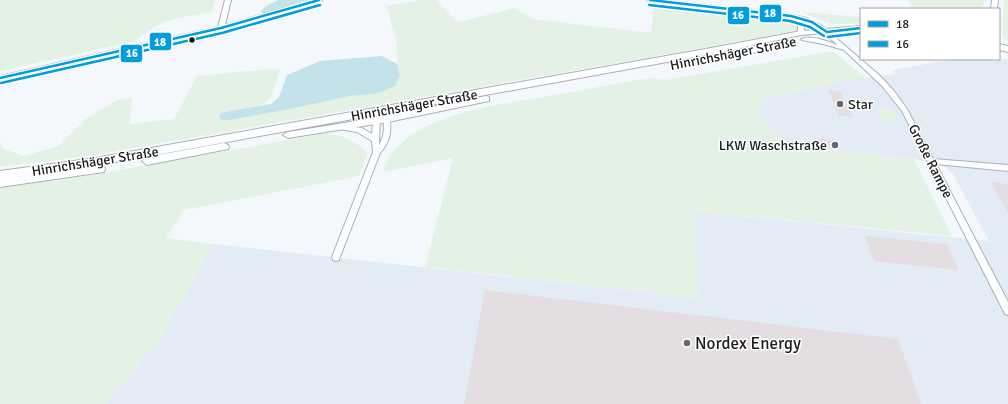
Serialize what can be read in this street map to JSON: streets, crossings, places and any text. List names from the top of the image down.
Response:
{
  "streets": {
    "main road": ["Hinrichshäger Straße"],
    "street": ["Große Rampe"]
  },
  "crossings": [
    ["Hinrichshäger Straße", "Große Rampe"]
  ],
  "places": ["Star", "LKW Waschstraße", "Nordex Energy"],
  "lines": ["transit line 18", "transit line 16"],
  "legend": ["18", "16"]
}
